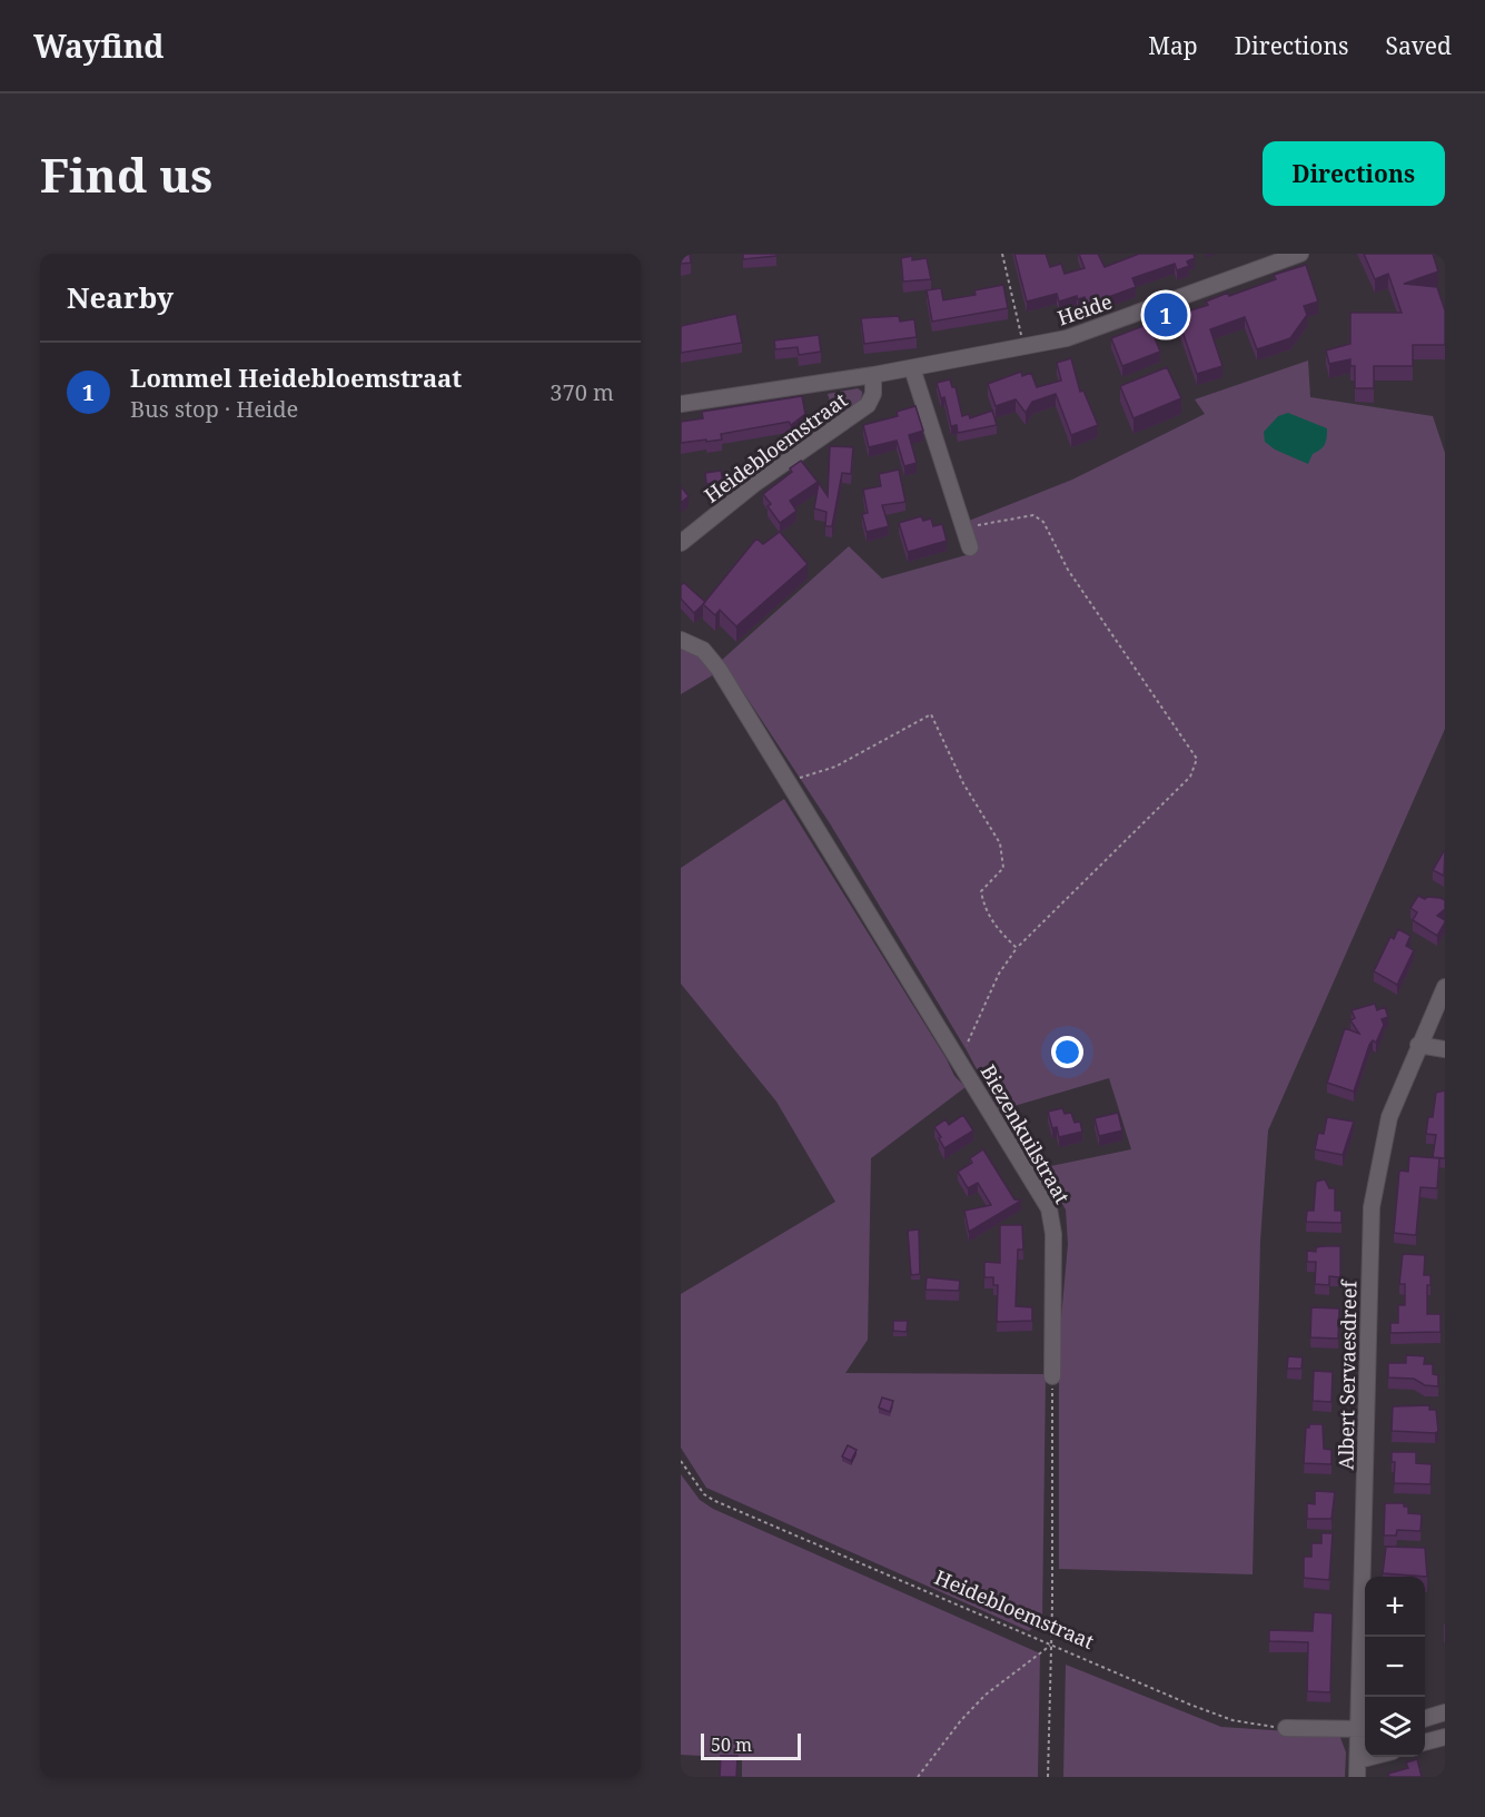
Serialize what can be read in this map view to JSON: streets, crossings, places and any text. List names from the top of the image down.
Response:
{
  "streets": {
    "street": [
      "Heide",
      "Heidebloemstraat",
      "Biezenkuilstraat",
      "Albert Servaesdreef"
    ]
  },
  "crossings": [
    ["Heide", "Heidebloemstraat"]
  ],
  "scale_bar": "50 m",
  "page": {
    "header": "Wayfind",
    "nav": ["Map", "Directions", "Saved"],
    "buttons": "Directions",
    "title": "Find us",
    "heading": "Nearby",
    "pins": "1",
    "list": [
      {
        "mark": "1",
        "name": "Lommel Heidebloemstraat",
        "note": "Bus stop · Heide",
        "value": "370 m"
      }
    ],
    "map_buttons": ["+", "−"],
    "scale": "50 m"
  }
}
